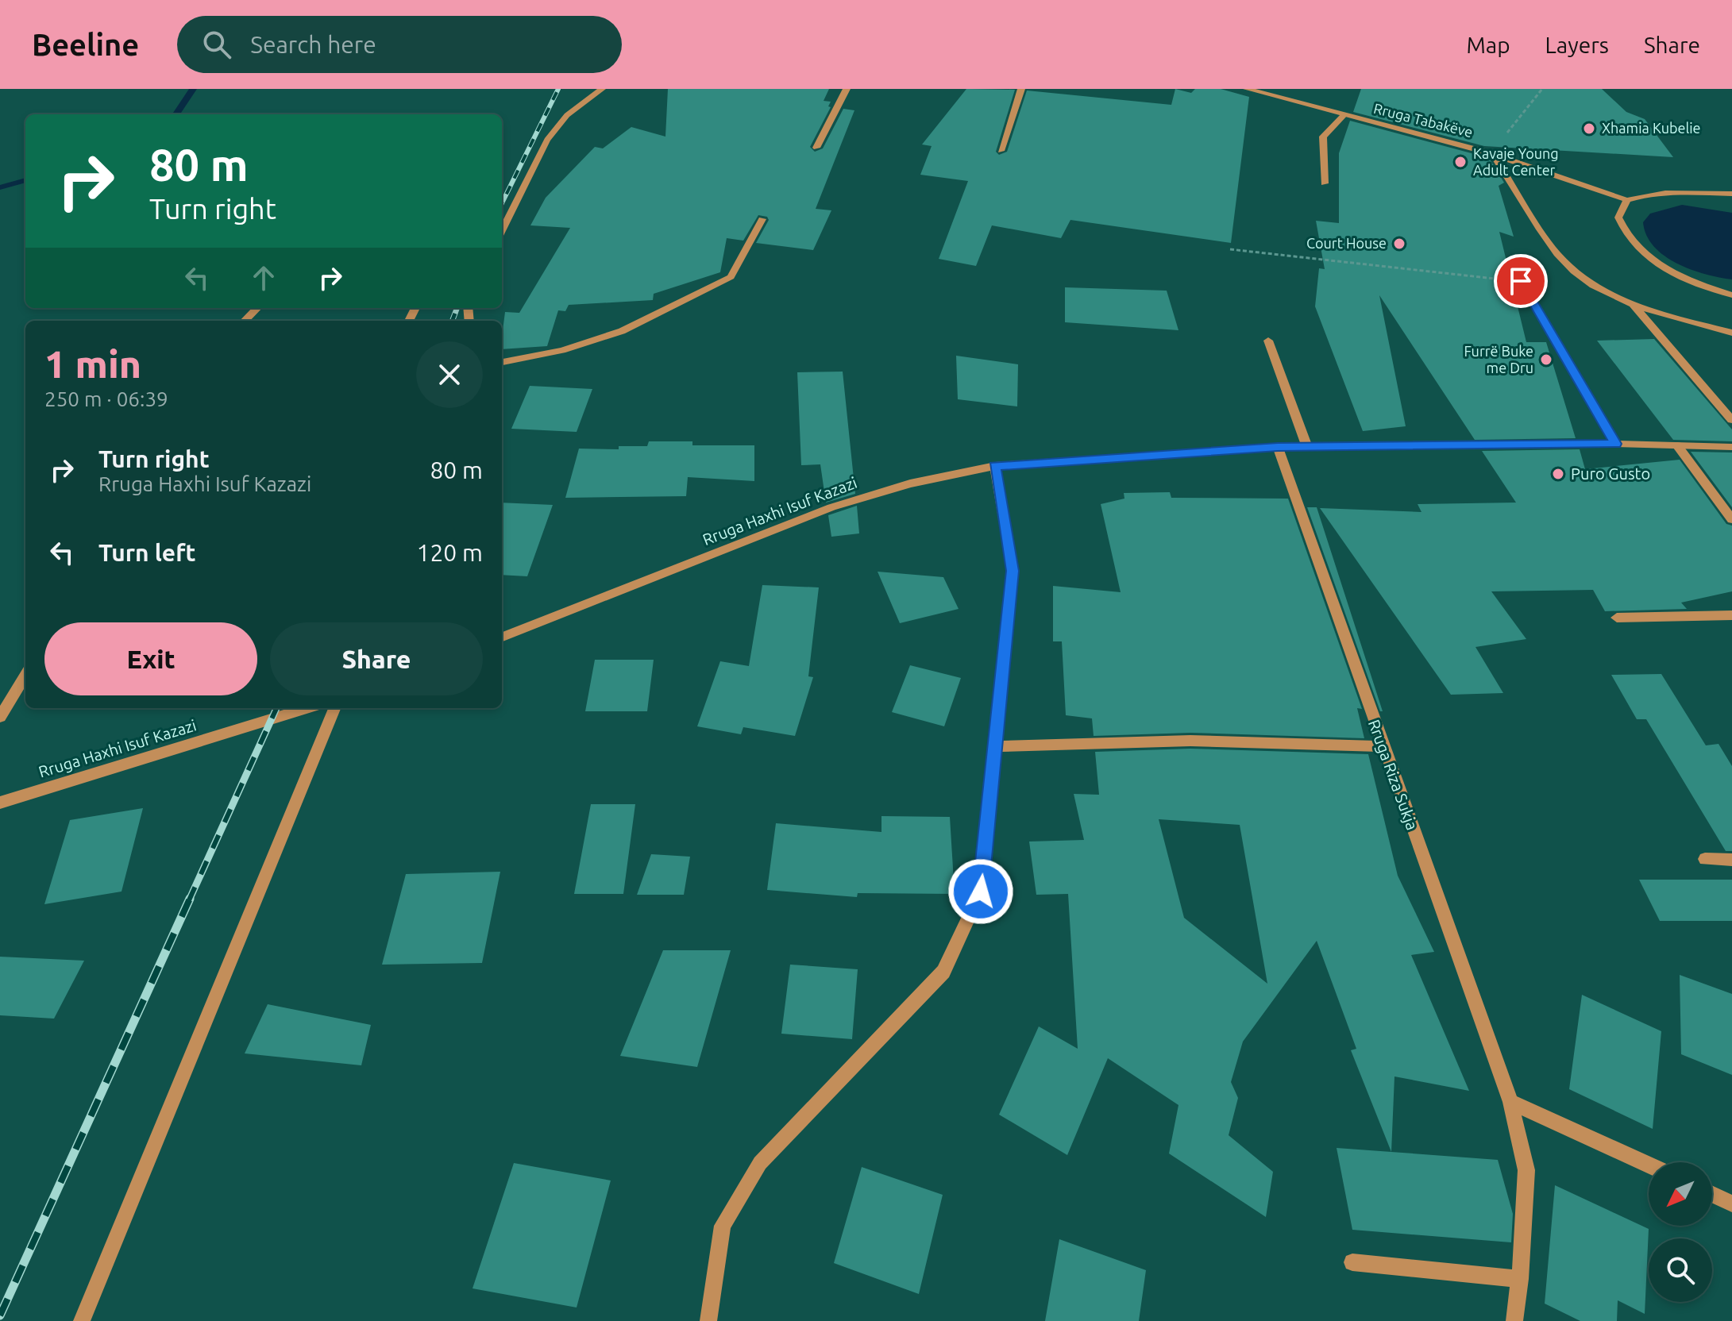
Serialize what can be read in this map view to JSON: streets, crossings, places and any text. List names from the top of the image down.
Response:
{
  "streets": {
    "street": ["Rruga Tabakëve", "Rruga Haxhi Isuf Kazazi", "Rruga Riza Sukja"]
  },
  "crossings": [
    ["Rruga Haxhi Isuf Kazazi", "Rruga Riza Sukja"]
  ],
  "places": [
    "Xhamia Kubelie",
    "Kavaje Young Adult Center",
    "Court House",
    "Furrë Buke me Dru",
    "Puro Gusto"
  ],
  "north": "bottom left",
  "page": {
    "header": "Beeline",
    "search": "Search here",
    "nav": ["Map", "Layers", "Share"],
    "turn": ["80 m", "Turn right"],
    "heading": ["1 min", "250 m · 06:39"],
    "list": [
      {
        "name": "Turn right",
        "note": "Rruga Haxhi Isuf Kazazi",
        "value": "80 m"
      },
      {
        "name": "Turn left",
        "value": "120 m"
      }
    ],
    "buttons": ["Exit", "Share"]
  }
}
